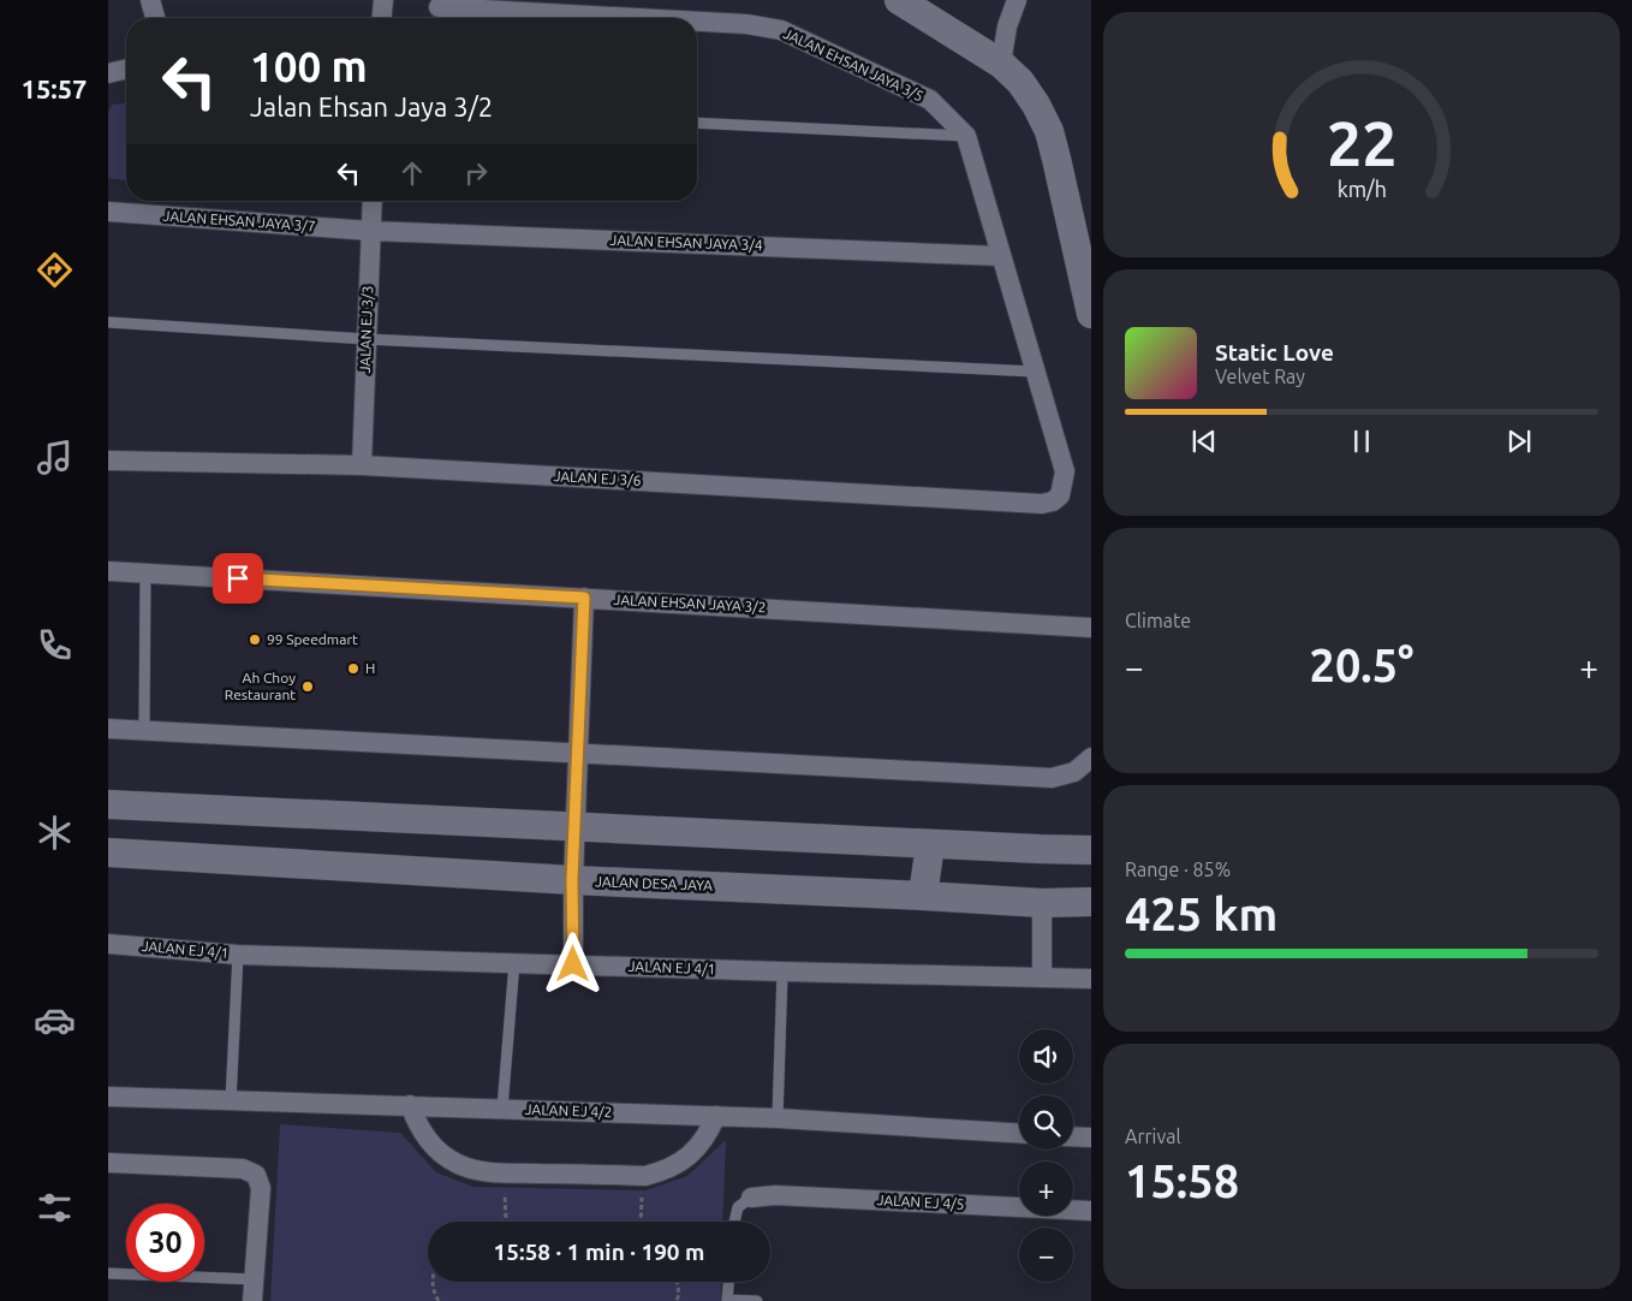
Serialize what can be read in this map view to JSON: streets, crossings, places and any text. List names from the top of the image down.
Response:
{
  "streets": {
    "main road": ["JALAN DESA JAYA"],
    "street": [
      "JALAN EHSAN JAYA 3/5",
      "JALAN EHSAN JAYA 3/7",
      "JALAN EHSAN JAYA 3/4",
      "JALAN EJ 3/3",
      "JALAN EJ 3/6",
      "JALAN EHSAN JAYA 3/2",
      "JALAN EJ 4/1",
      "JALAN EJ 4/2",
      "JALAN EJ 4/5"
    ]
  },
  "crossings": [
    ["JALAN EHSAN JAYA 3/7", "JALAN EHSAN JAYA 3/4"],
    ["JALAN EHSAN JAYA 3/7", "JALAN EJ 3/3"],
    ["JALAN EHSAN JAYA 3/4", "JALAN EJ 3/3"],
    ["JALAN EJ 3/3", "JALAN EJ 3/6"]
  ],
  "places": ["99 Speedmart", "H", "Ah Choy Restaurant"],
  "page": {
    "tabs": "15:57",
    "turn": ["100 m", "Jalan Ehsan Jaya 3/2"],
    "song": ["Static Love", "Velvet Ray"],
    "tile": [
      "Climate",
      ["Range · 85%", "425 km"],
      ["Arrival", "15:58"]
    ],
    "heat": ["−", "20.5°", "+"],
    "map_buttons": ["+", "−"],
    "limit": "30",
    "trip": "15:58 · 1 min · 190 m",
    "gauge": ["22", "km/h"]
  }
}
